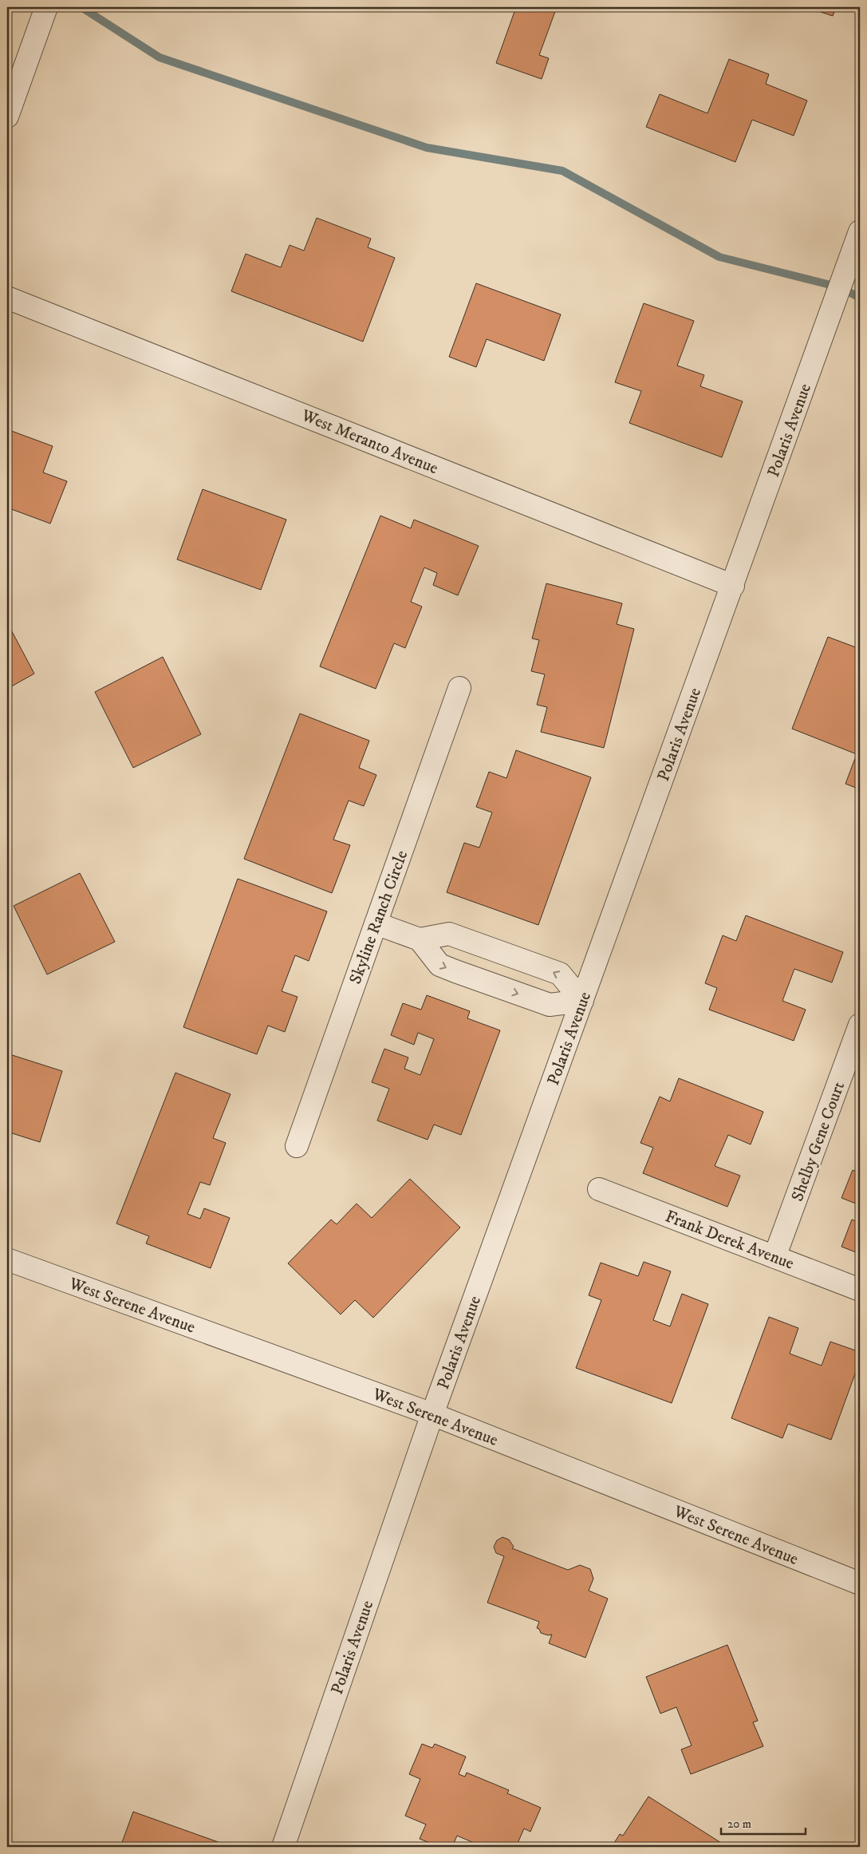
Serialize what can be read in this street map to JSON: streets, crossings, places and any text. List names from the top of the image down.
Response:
{
  "streets": {
    "street": [
      "Polaris Avenue",
      "West Meranto Avenue",
      "Skyline Ranch Circle",
      "Shelby Gene Court",
      "Frank Derek Avenue",
      "West Serene Avenue"
    ]
  },
  "crossings": [
    ["Polaris Avenue", "West Meranto Avenue"],
    ["Polaris Avenue", "West Serene Avenue"],
    ["Shelby Gene Court", "Frank Derek Avenue"]
  ],
  "scale_bar": "20 m"
}
